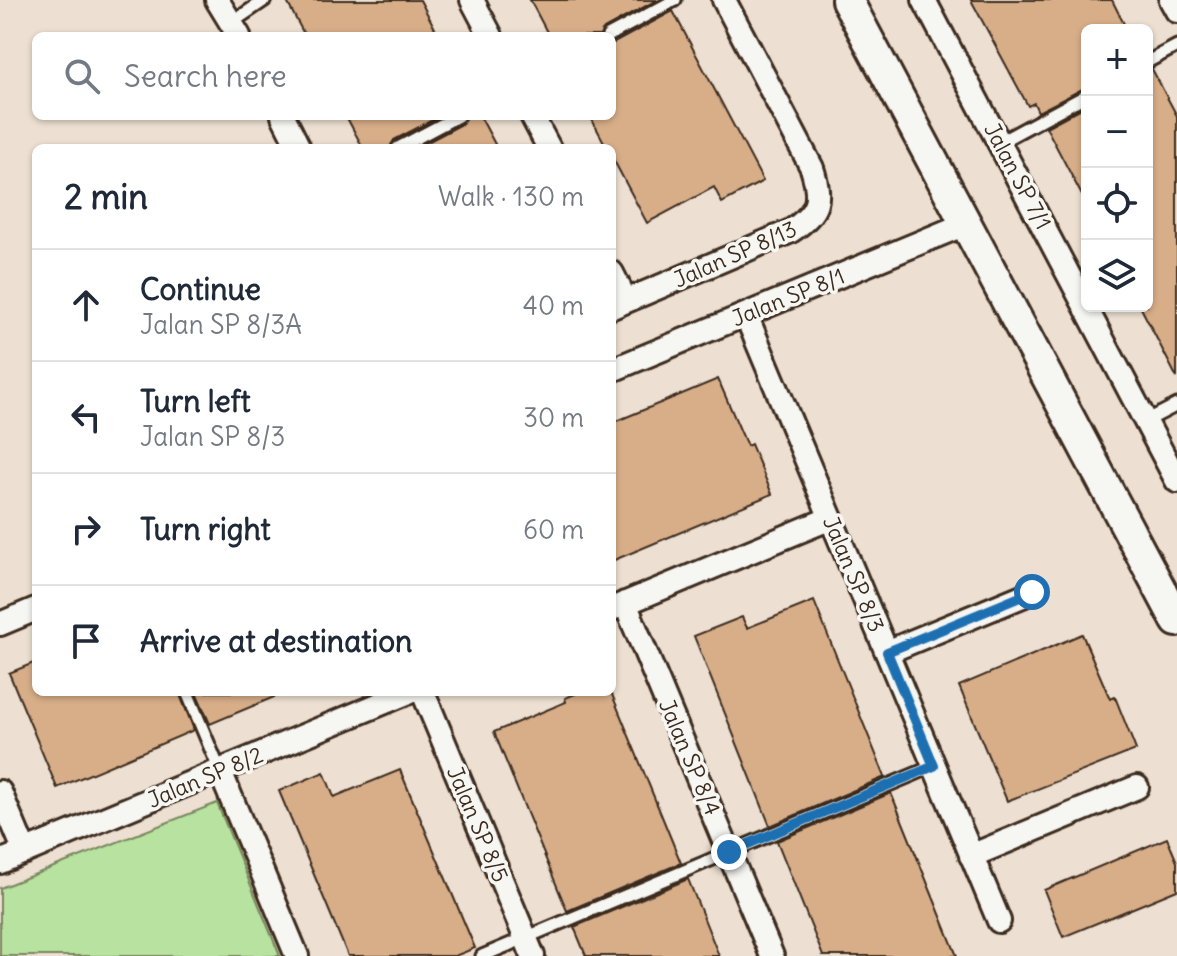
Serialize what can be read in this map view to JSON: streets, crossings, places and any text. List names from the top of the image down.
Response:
{
  "streets": {
    "street": [
      "Jalan SP 7/1",
      "Jalan SP 8/13",
      "Jalan SP 8/1",
      "Jalan SP 8/3",
      "Jalan SP 8/4",
      "Jalan SP 8/2",
      "Jalan SP 8/5"
    ]
  },
  "crossings": [
    ["Jalan SP 8/1", "Jalan SP 8/3"]
  ],
  "page": {
    "map_buttons": ["+", "−"],
    "search": "Search here",
    "heading": ["2 min", "Walk · 130 m"],
    "list": [
      ["Continue", "Jalan SP 8/3A", "40 m"],
      ["Turn left", "Jalan SP 8/3", "30 m"],
      ["Turn right", "60 m"],
      "Arrive at destination"
    ]
  }
}
